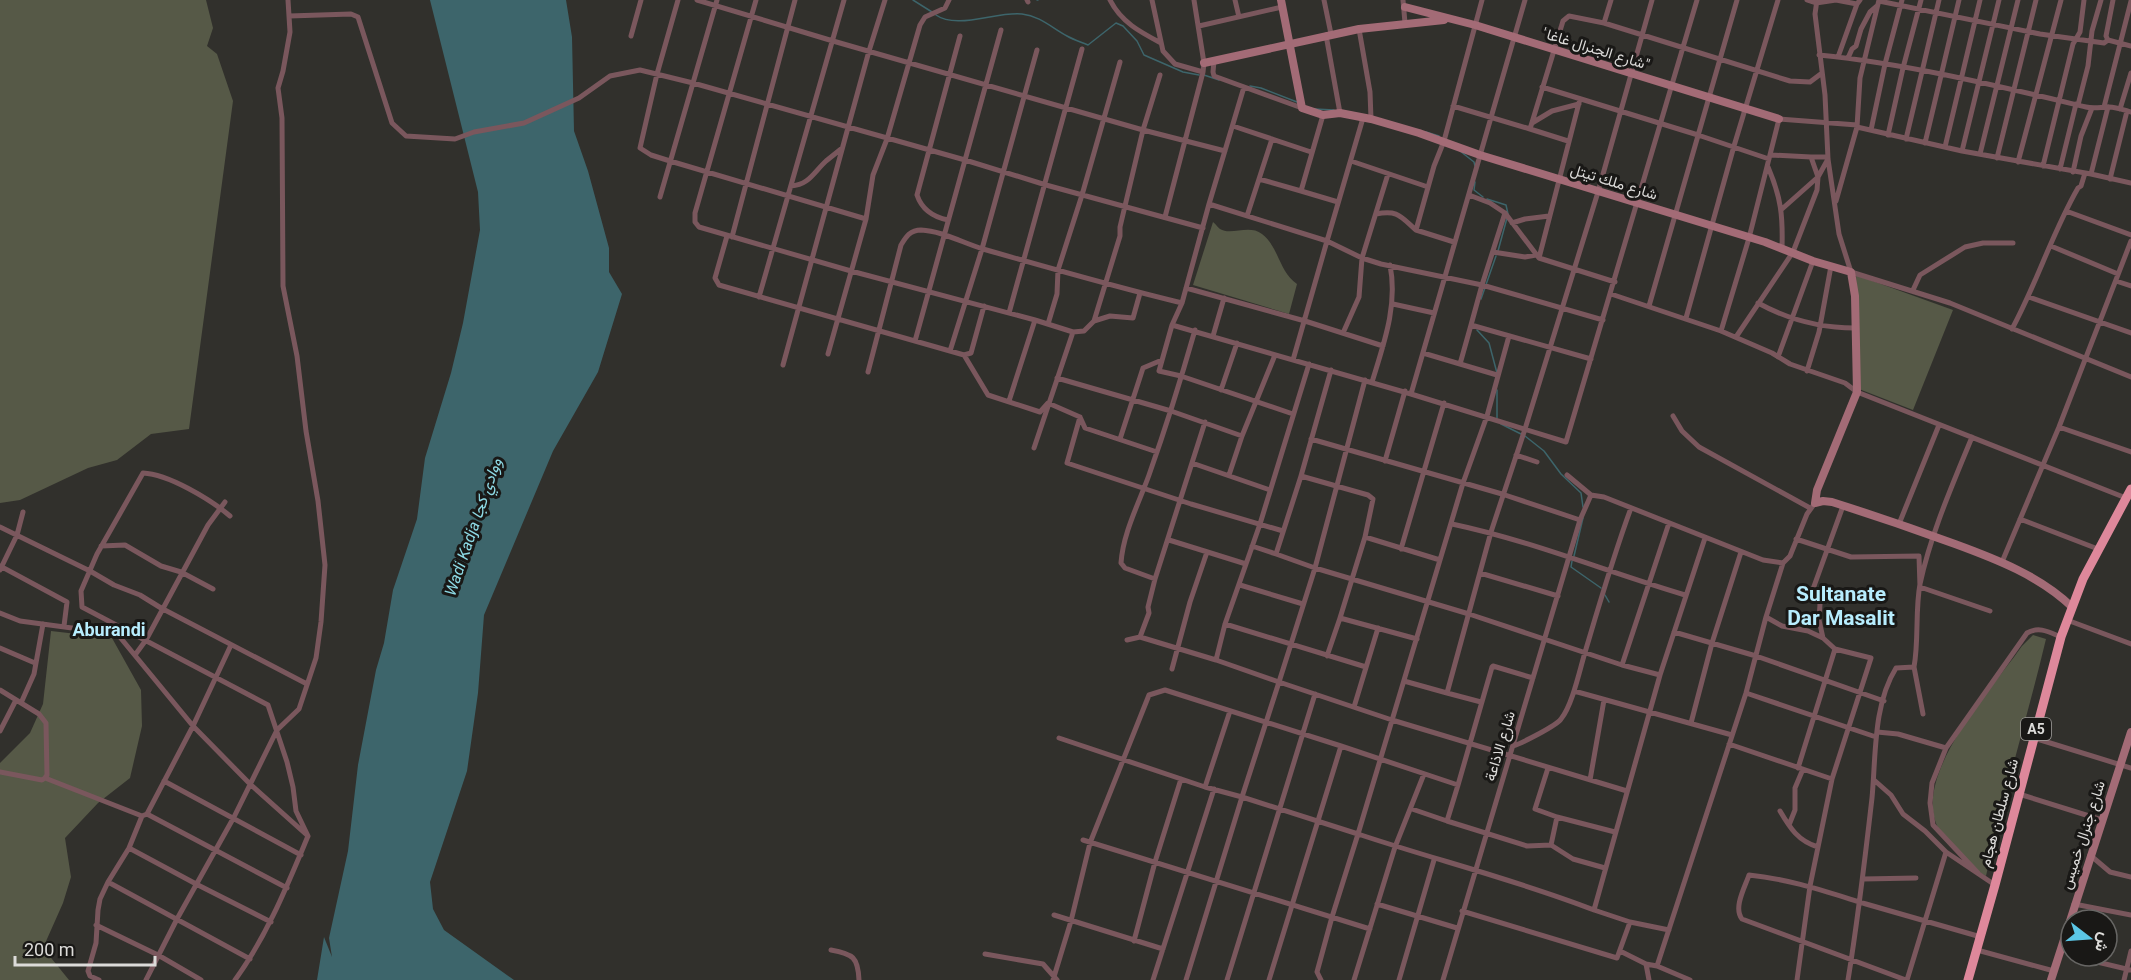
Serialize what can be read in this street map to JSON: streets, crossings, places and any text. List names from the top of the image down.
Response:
{
  "streets": {
    "highway": ["A5", "شارع سلطان هجام"],
    "main road": ["\"شارع الجنرال غاغا\"", "شارع ملك تيتل", "شارع جنرال خميس"],
    "street": ["شارع الاذاعة"]
  },
  "districts": ["Sultanate Dar Masalit", "Aburandi"],
  "water": ["Wadi Kadja ووادي كجا"],
  "scale_bar": "200 m",
  "north": "right"
}
